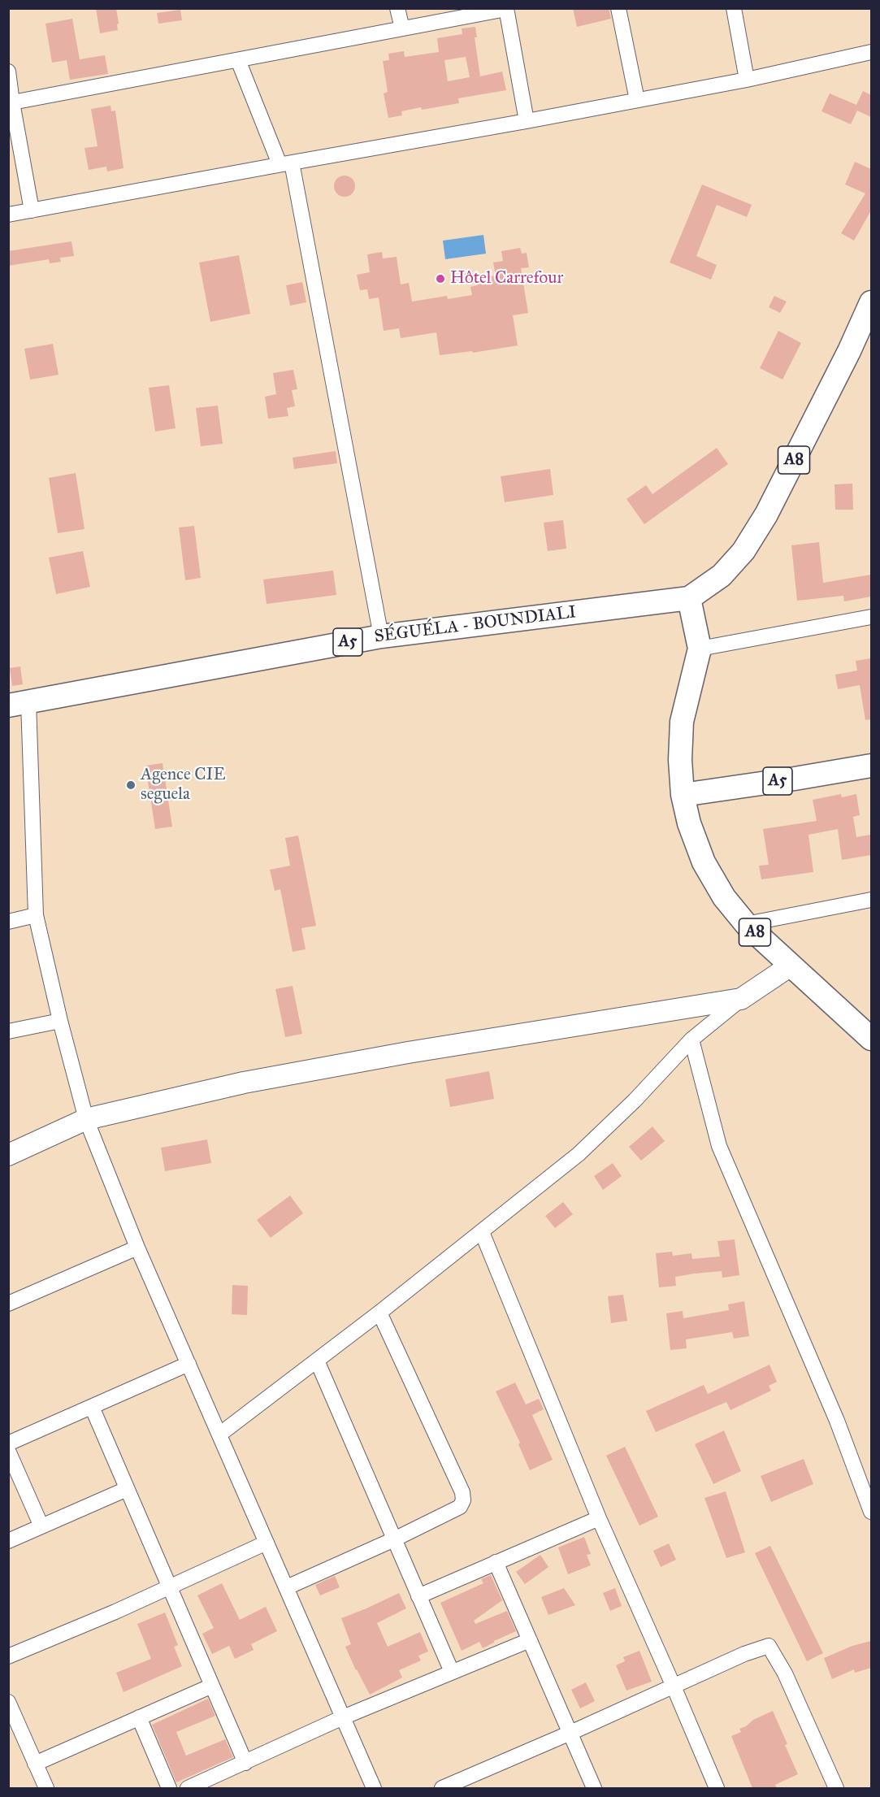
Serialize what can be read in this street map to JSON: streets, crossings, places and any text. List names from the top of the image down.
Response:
{
  "streets": {
    "main road": ["A8", "SÉGUÉLA - BOUNDIALI", "A5"]
  },
  "crossings": [
    ["A8", "SÉGUÉLA - BOUNDIALI"],
    ["A8", "A5"]
  ],
  "places": ["Hôtel Carrefour", "Agence CIE seguela"]
}
